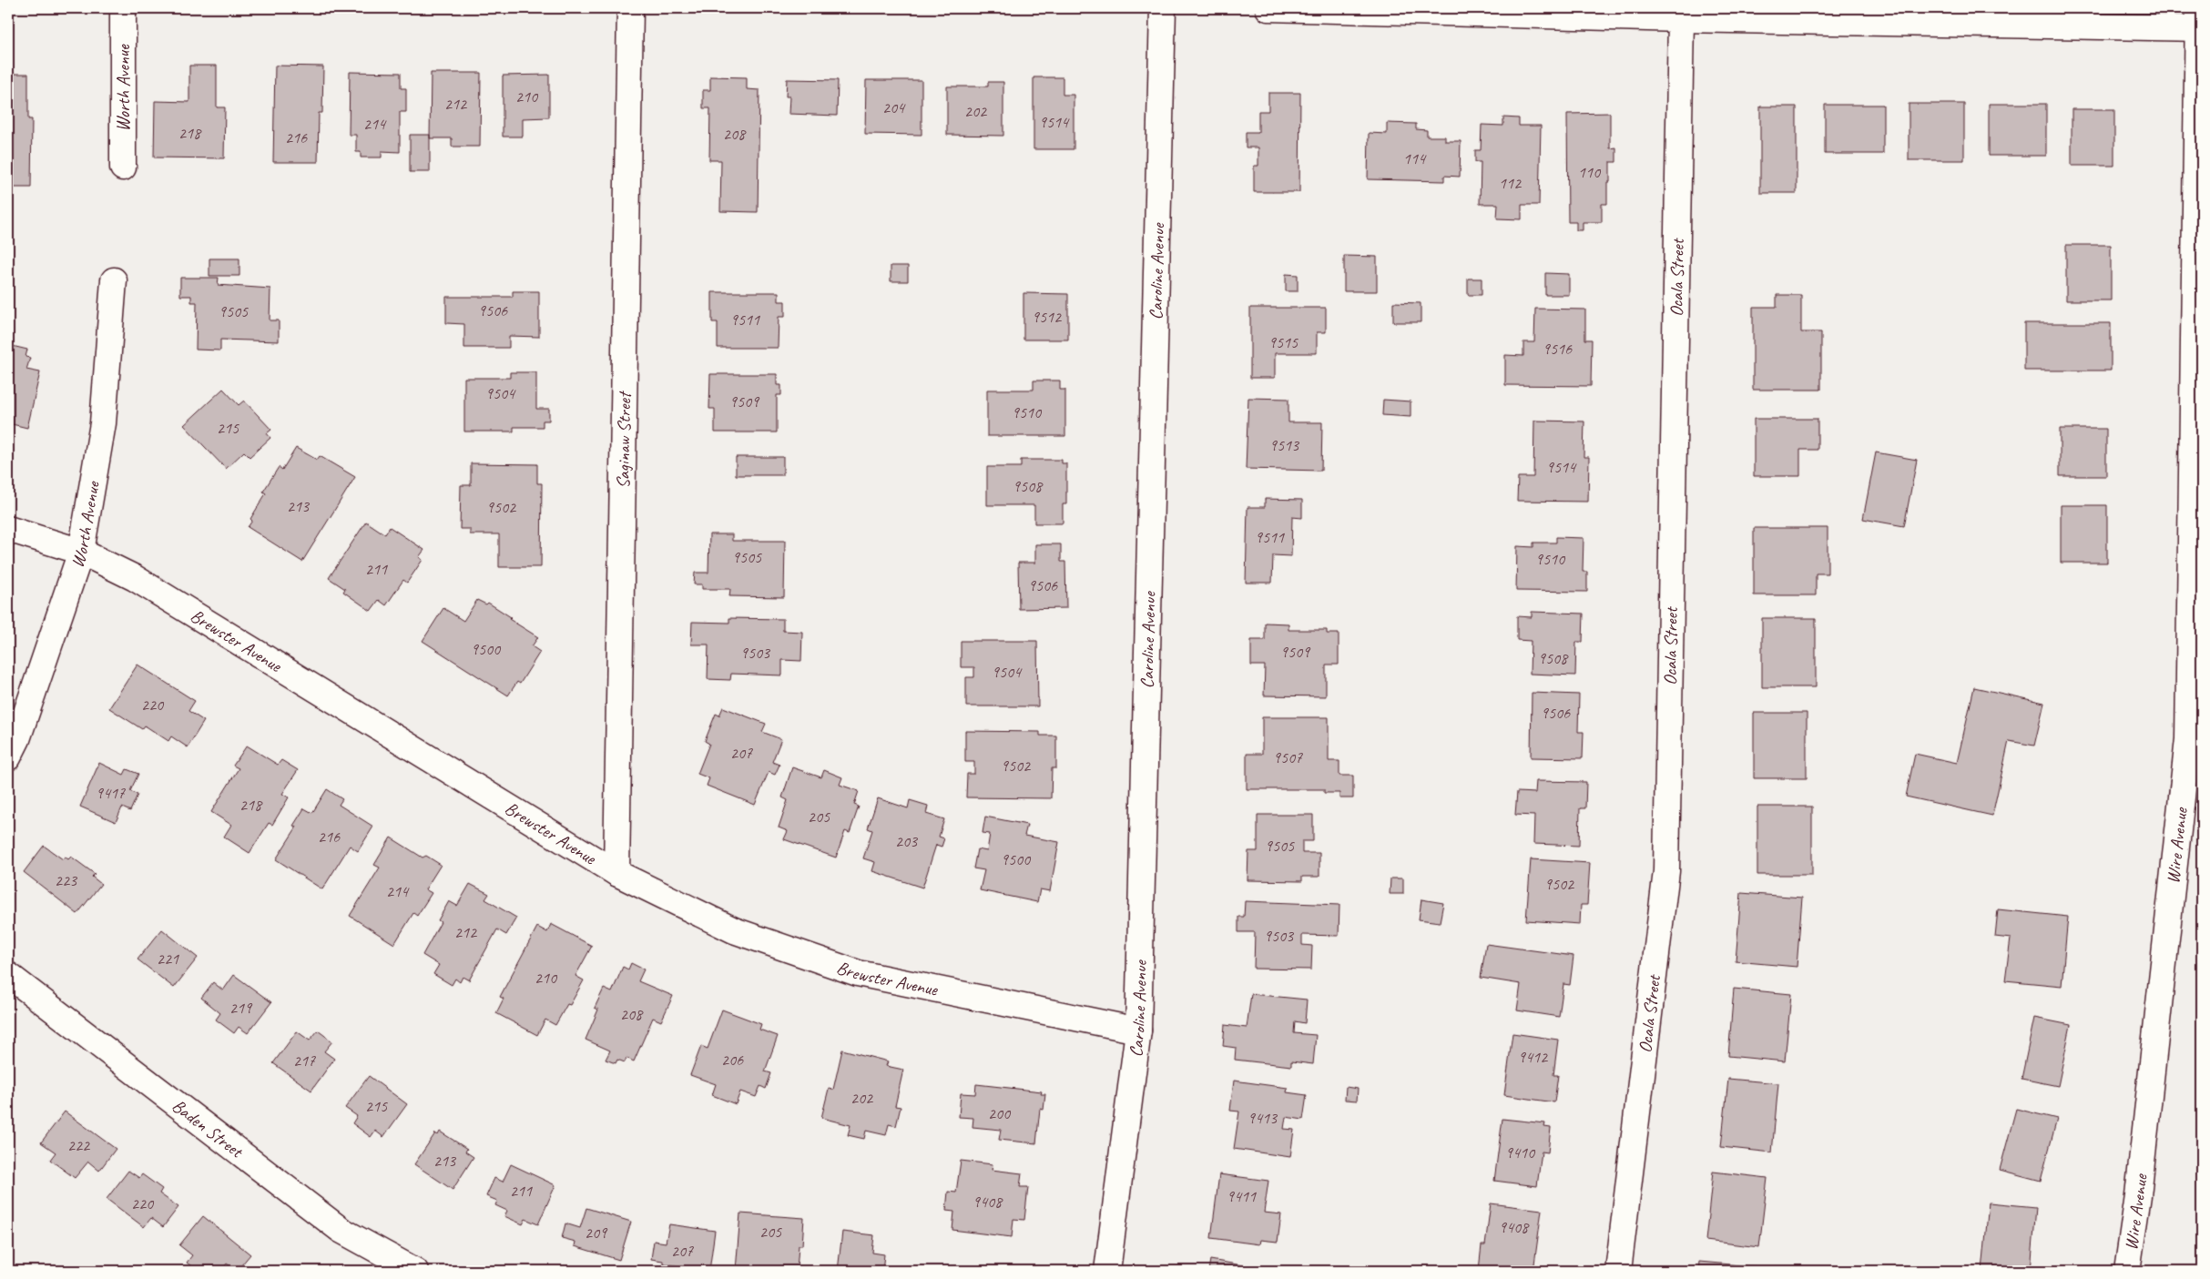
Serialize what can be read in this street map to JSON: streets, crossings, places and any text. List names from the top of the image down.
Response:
{
  "streets": {
    "street": [
      "Worth Avenue",
      "Caroline Avenue",
      "Ocala Street",
      "Saginaw Street",
      "Brewster Avenue",
      "Wire Avenue",
      "Baden Street"
    ]
  },
  "crossings": [
    ["Worth Avenue", "Brewster Avenue"],
    ["Caroline Avenue", "Brewster Avenue"],
    ["Saginaw Street", "Brewster Avenue"]
  ],
  "house_numbers": [
    "210",
    "212",
    "204",
    "202",
    "9514",
    "214",
    "218",
    "208",
    "216",
    "114",
    "110",
    "112",
    "9506",
    "9505",
    "9512",
    "9511",
    "9515",
    "9516",
    "9504",
    "9509",
    "9510",
    "215",
    "9513",
    "9514",
    "9508",
    "213",
    "9502",
    "9511",
    "9505",
    "9510",
    "211",
    "9506",
    "9500",
    "9509",
    "9503",
    "9508",
    "9504",
    "220",
    "9506",
    "207",
    "9507",
    "9502",
    "9417",
    "218",
    "205",
    "216",
    "203",
    "9505",
    "9500",
    "223",
    "9502",
    "214",
    "212",
    "9503",
    "221",
    "210",
    "219",
    "208",
    "9412",
    "206",
    "217",
    "202",
    "215",
    "200",
    "9413",
    "222",
    "9410",
    "213",
    "211",
    "9411",
    "9408",
    "220",
    "9408",
    "205",
    "209",
    "207"
  ]
}
